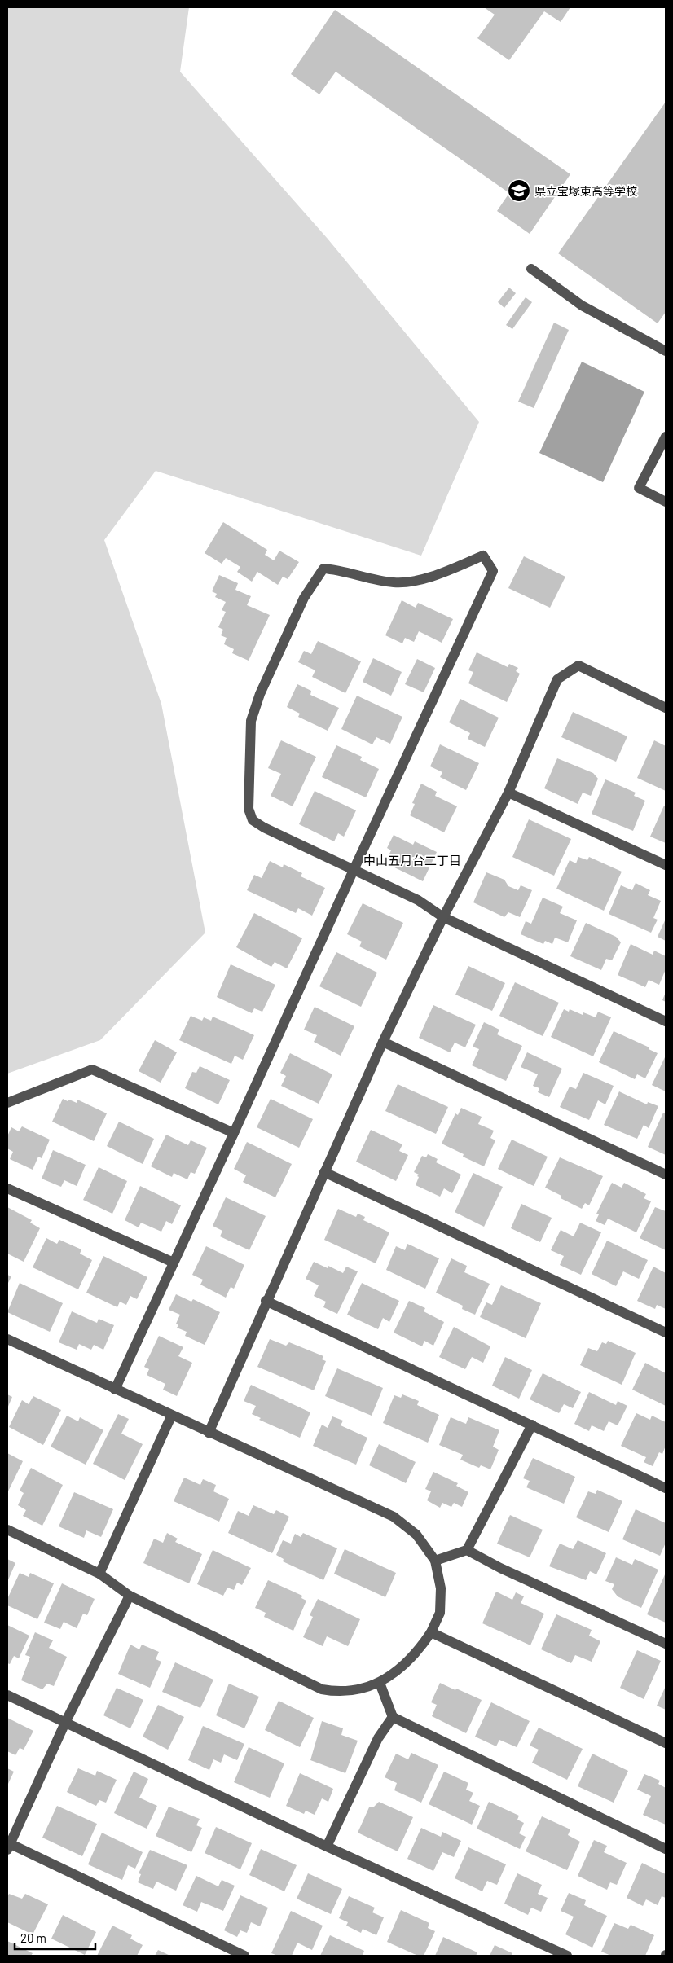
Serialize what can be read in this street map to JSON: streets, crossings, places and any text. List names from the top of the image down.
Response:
{
  "districts": ["中山五月台二丁目"],
  "places": {
    "school or university": ["県立宝塚東高等学校"]
  },
  "scale_bar": "20 m"
}
